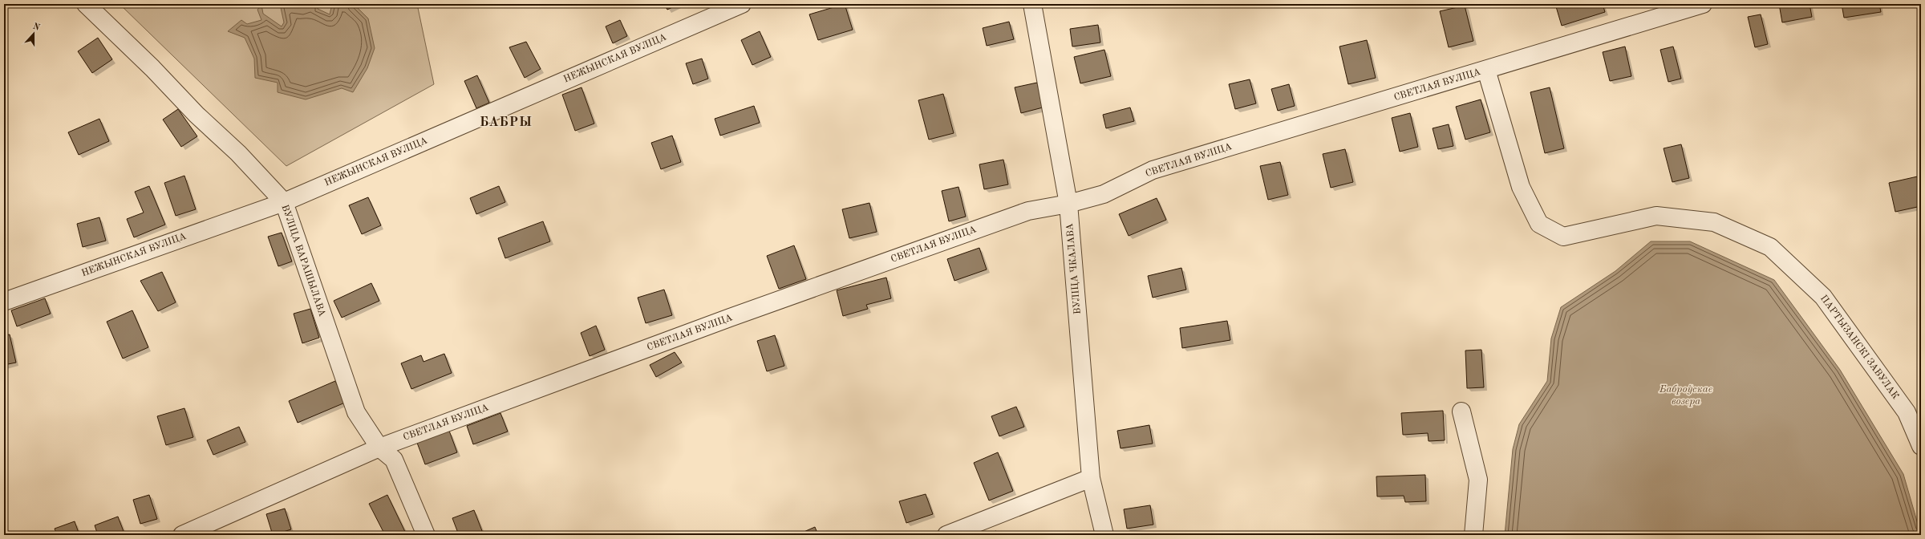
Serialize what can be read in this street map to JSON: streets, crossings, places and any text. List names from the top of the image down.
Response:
{
  "streets": {
    "street": [
      "НЕЖЫНСКАЯ ВУЛІЦА",
      "СВЕТЛАЯ ВУЛІЦА",
      "ВУЛІЦА ВАРАШЫЛАВА",
      "ВУЛІЦА ЧКАЛАВА",
      "ПАРТЫЗАНСКІ ЗАВУЛАК"
    ]
  },
  "crossings": [
    ["НЕЖЫНСКАЯ ВУЛІЦА", "ВУЛІЦА ВАРАШЫЛАВА"],
    ["СВЕТЛАЯ ВУЛІЦА", "ВУЛІЦА ВАРАШЫЛАВА"],
    ["СВЕТЛАЯ ВУЛІЦА", "ВУЛІЦА ЧКАЛАВА"],
    ["СВЕТЛАЯ ВУЛІЦА", "ПАРТЫЗАНСКІ ЗАВУЛАК"]
  ],
  "districts": ["БАБРЫ"],
  "water": ["Баброўскае возера"],
  "north": "top"
}
